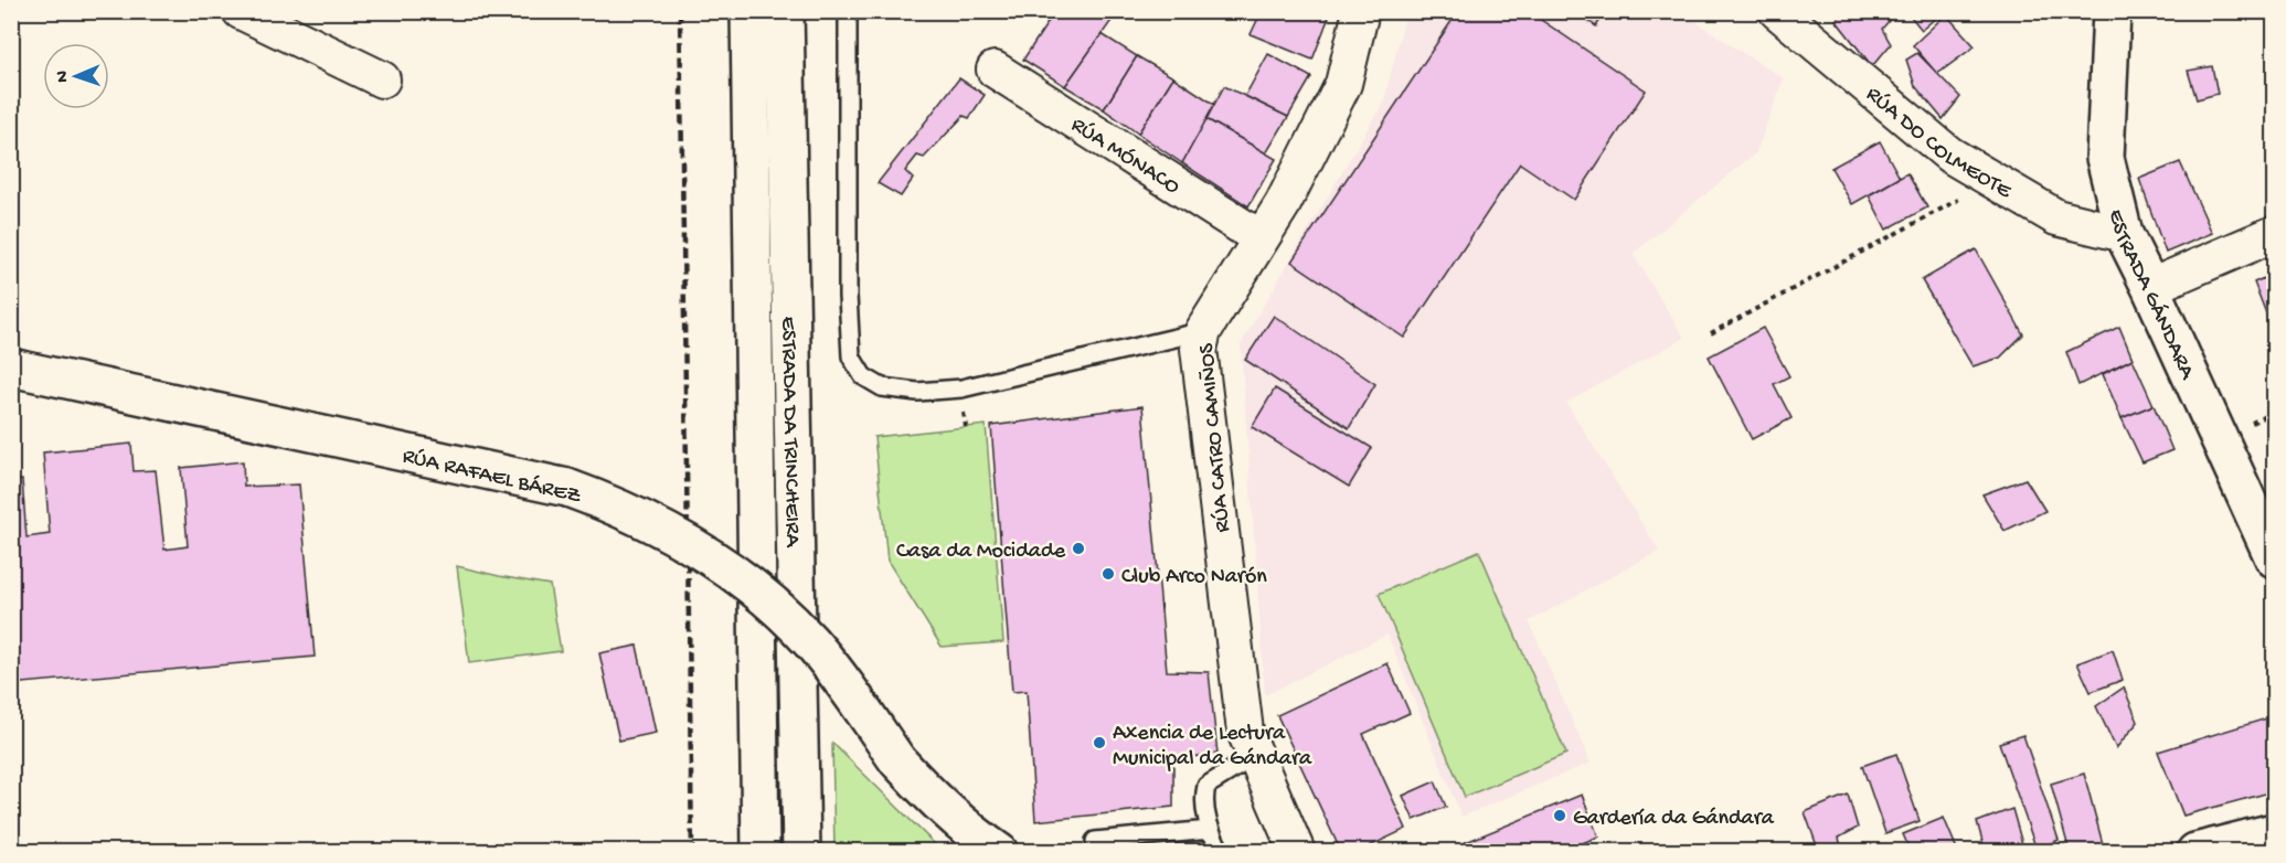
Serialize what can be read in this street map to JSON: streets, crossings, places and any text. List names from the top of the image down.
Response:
{
  "streets": {
    "main road": ["ESTRADA GÁNDARA", "ESTRADA DA TRINCHEIRA", "RÚA RAFAEL BÁREZ"],
    "street": ["RÚA DO COLMEOTE", "RÚA MÓNACO", "RÚA CATRO CAMIÑOS"]
  },
  "crossings": [
    ["RÚA DO COLMEOTE", "ESTRADA GÁNDARA"],
    ["RÚA MÓNACO", "RÚA CATRO CAMIÑOS"]
  ],
  "places": [
    "Casa da Mocidade",
    "Club Arco Narón",
    "Axencia de Lectura Municipal da Gándara",
    "Gardería da Gándara"
  ],
  "north": "left"
}
